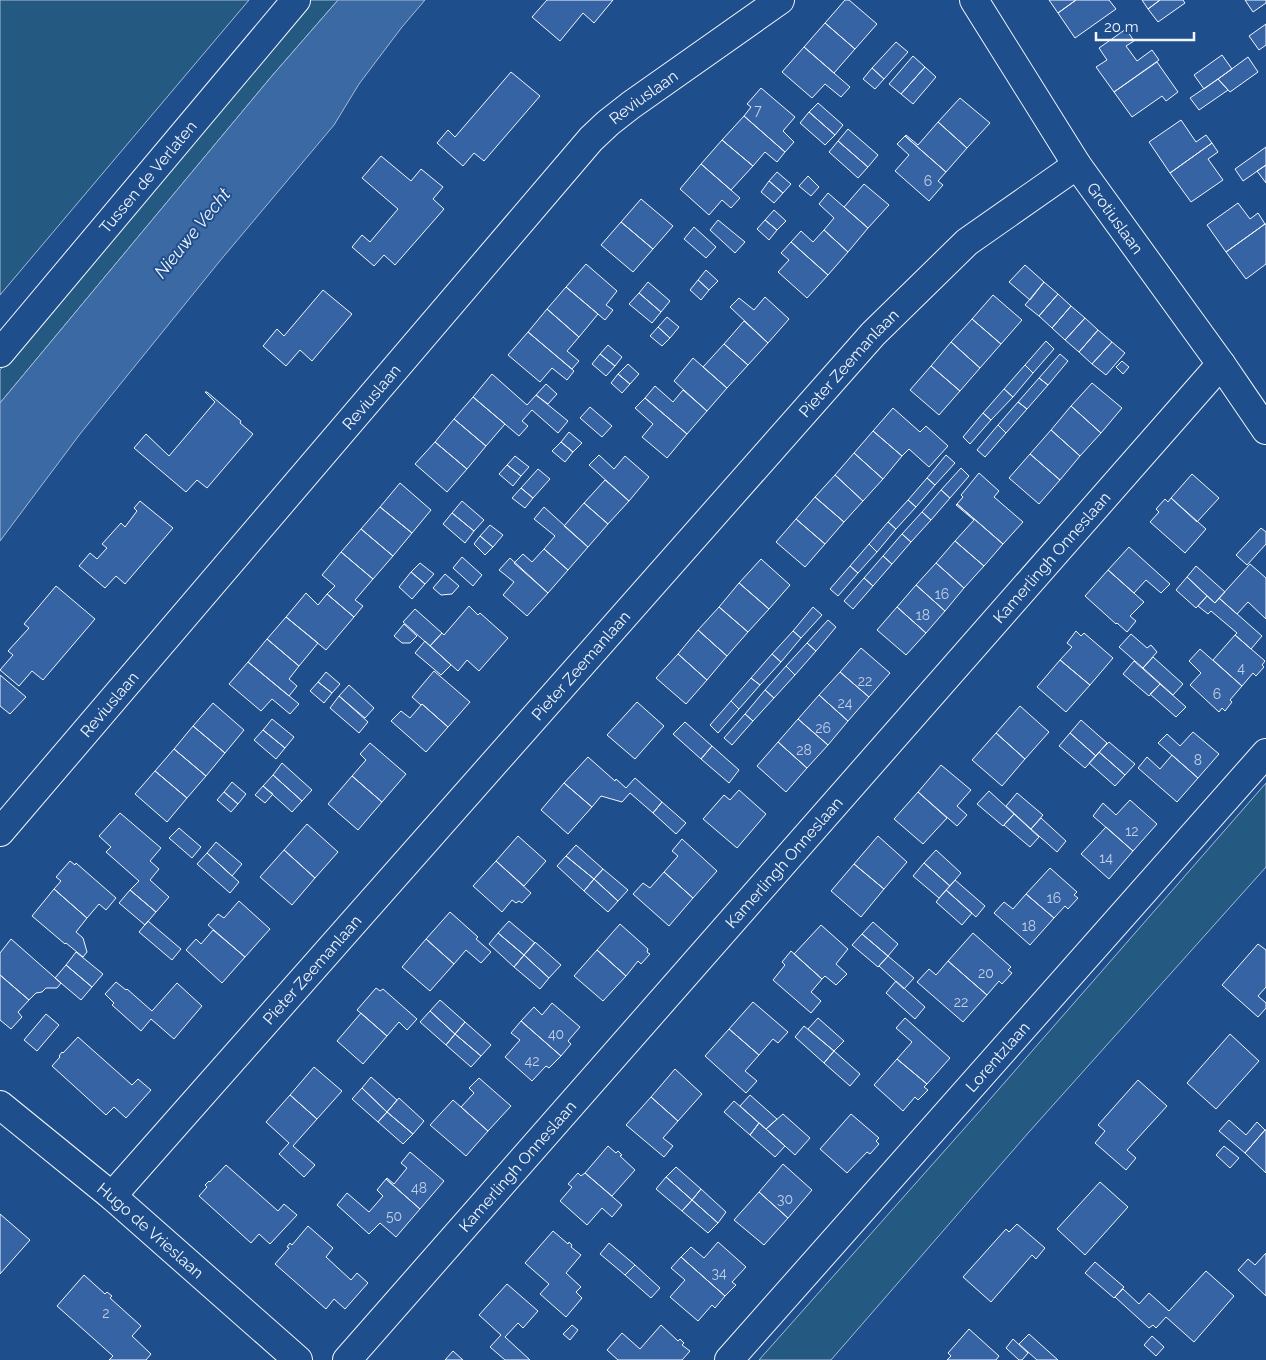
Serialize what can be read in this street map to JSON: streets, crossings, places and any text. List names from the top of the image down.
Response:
{
  "streets": {
    "street": [
      "Reviuslaan",
      "Tussen de Verlaten",
      "Grotiuslaan",
      "Pieter Zeemanlaan",
      "Kamerlingh Onneslaan",
      "Lorentzlaan",
      "Hugo de Vrieslaan"
    ]
  },
  "crossings": [
    ["Grotiuslaan", "Pieter Zeemanlaan"],
    ["Grotiuslaan", "Kamerlingh Onneslaan"],
    ["Pieter Zeemanlaan", "Hugo de Vrieslaan"]
  ],
  "water": ["Nieuwe Vecht"],
  "house_numbers": [
    "7",
    "6",
    "16",
    "18",
    "4",
    "22",
    "6",
    "24",
    "26",
    "28",
    "8",
    "12",
    "14",
    "16",
    "18",
    "20",
    "22",
    "40",
    "42",
    "48",
    "30",
    "50",
    "34",
    "2"
  ],
  "scale_bar": "20 m"
}
